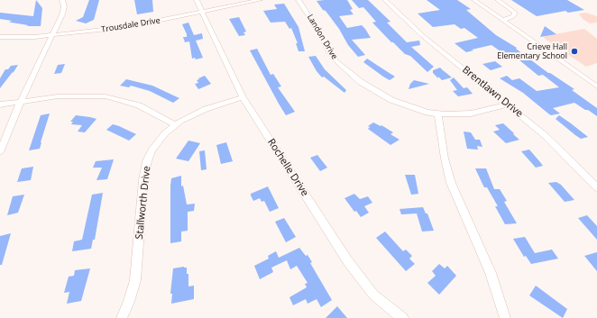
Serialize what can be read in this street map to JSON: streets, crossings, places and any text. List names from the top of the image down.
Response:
{
  "streets": {
    "street": [
      "Trousdale Drive",
      "Landon Drive",
      "Brentlawn Drive",
      "Rochelle Drive",
      "Stallworth Drive"
    ]
  },
  "crossings": [
    ["Trousdale Drive", "Rochelle Drive"],
    ["Landon Drive", "Brentlawn Drive"],
    ["Rochelle Drive", "Stallworth Drive"]
  ],
  "places": ["Crieve Hall Elementary School"]
}
